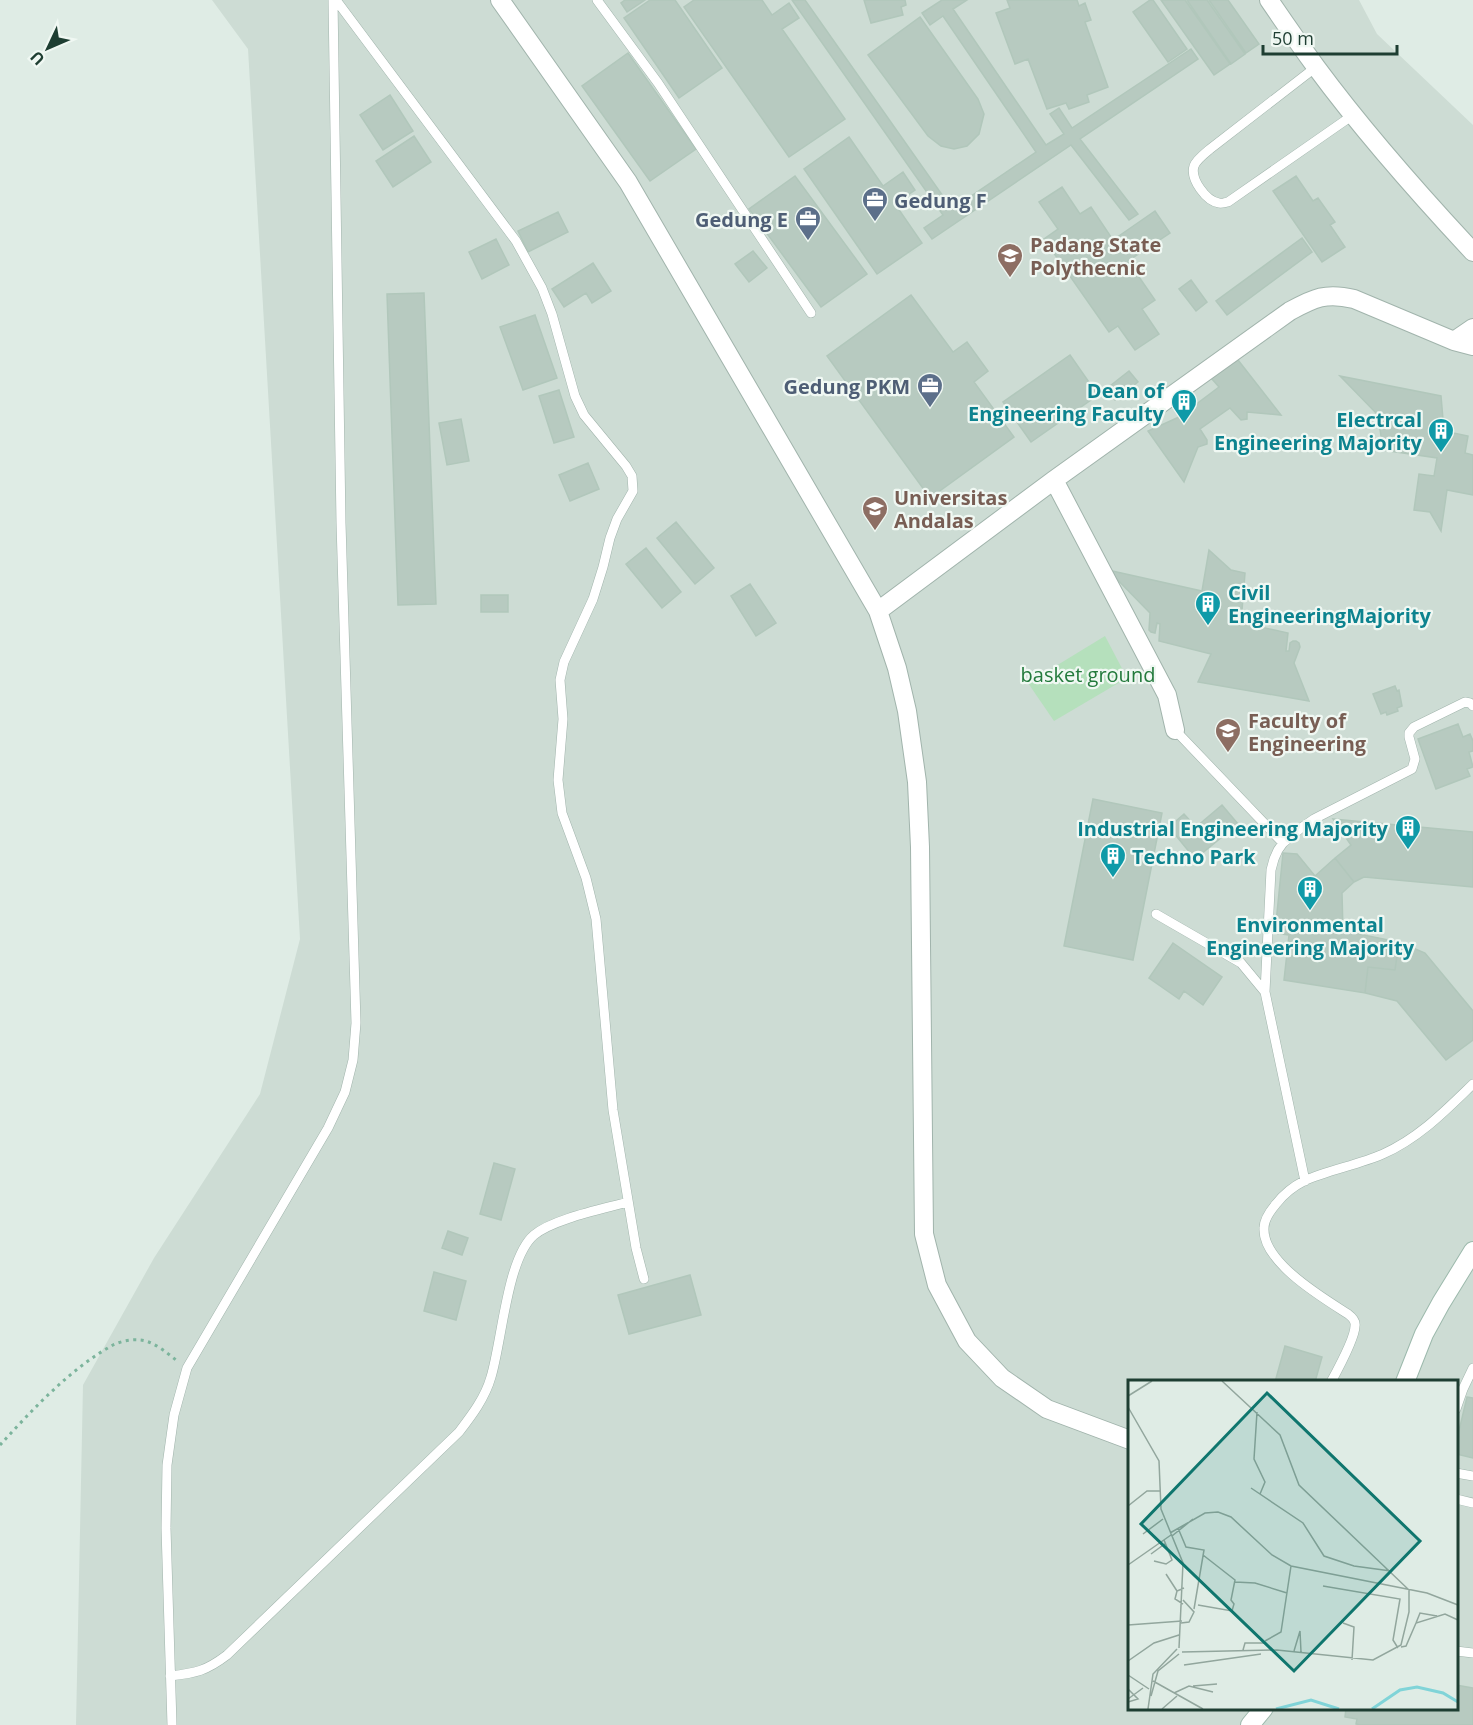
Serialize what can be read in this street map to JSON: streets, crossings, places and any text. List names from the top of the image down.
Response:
{
  "parks": ["basket ground"],
  "places": {
    "office": ["Gedung F", "Gedung E", "Gedung PKM"],
    "school or university": ["Padang State Polythecnic", "Universitas Andalas", "Faculty of Engineering"],
    "building": [
      "Dean of Engineering Faculty",
      "Electrcal Engineering Majority",
      "Civil EngineeringMajority",
      "Industrial Engineering Majority",
      "Techno Park",
      "Environmental Engineering Majority"
    ]
  },
  "scale_bar": "50 m",
  "north": "bottom left"
}
